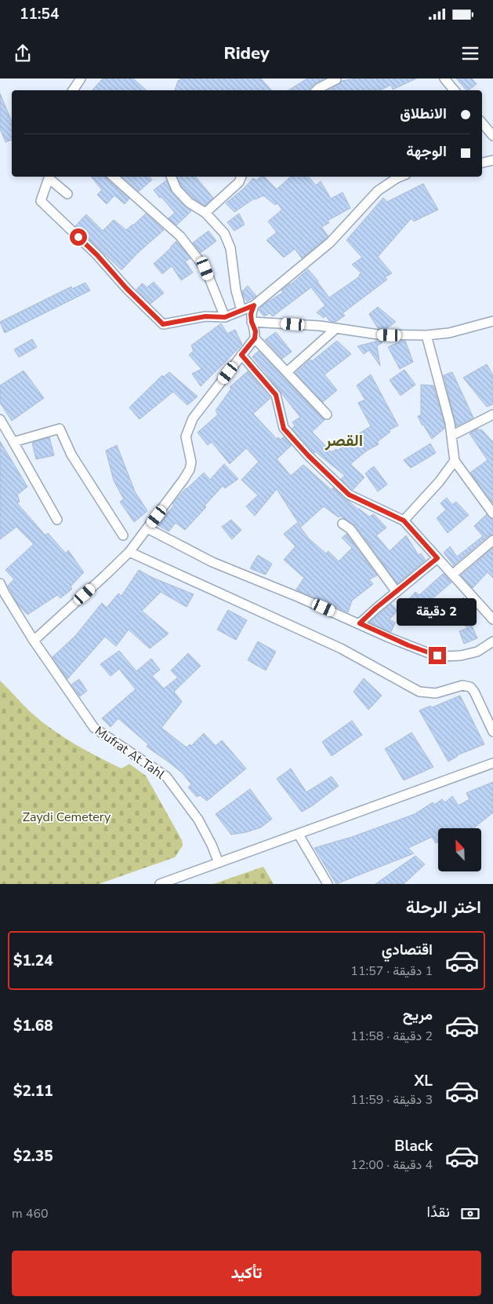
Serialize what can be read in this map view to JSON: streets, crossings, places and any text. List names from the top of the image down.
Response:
{
  "streets": {
    "street": ["Mufrat At Tahl"]
  },
  "districts": ["القصر"],
  "parks": ["Zaydi Cemetery"],
  "north": "top left",
  "page": {
    "status": "11:54",
    "header": "Ridey",
    "banner": ["الانطلاق", "الوجهة"],
    "bubble": "2 دقيقة",
    "heading": "اختر الرحلة",
    "list": [
      {
        "name": "اقتصادي",
        "note": "1 دقيقة · 11:57",
        "value": "$1.24"
      },
      {
        "name": "مريح",
        "note": "2 دقيقة · 11:58",
        "value": "$1.68"
      },
      {
        "name": "XL",
        "note": "3 دقيقة · 11:59",
        "value": "$2.11"
      },
      {
        "name": "Black",
        "note": "4 دقيقة · 12:00",
        "value": "$2.35"
      }
    ],
    "pay": ["نقدًا", "460 m"],
    "buttons": "تأكيد"
  }
}
